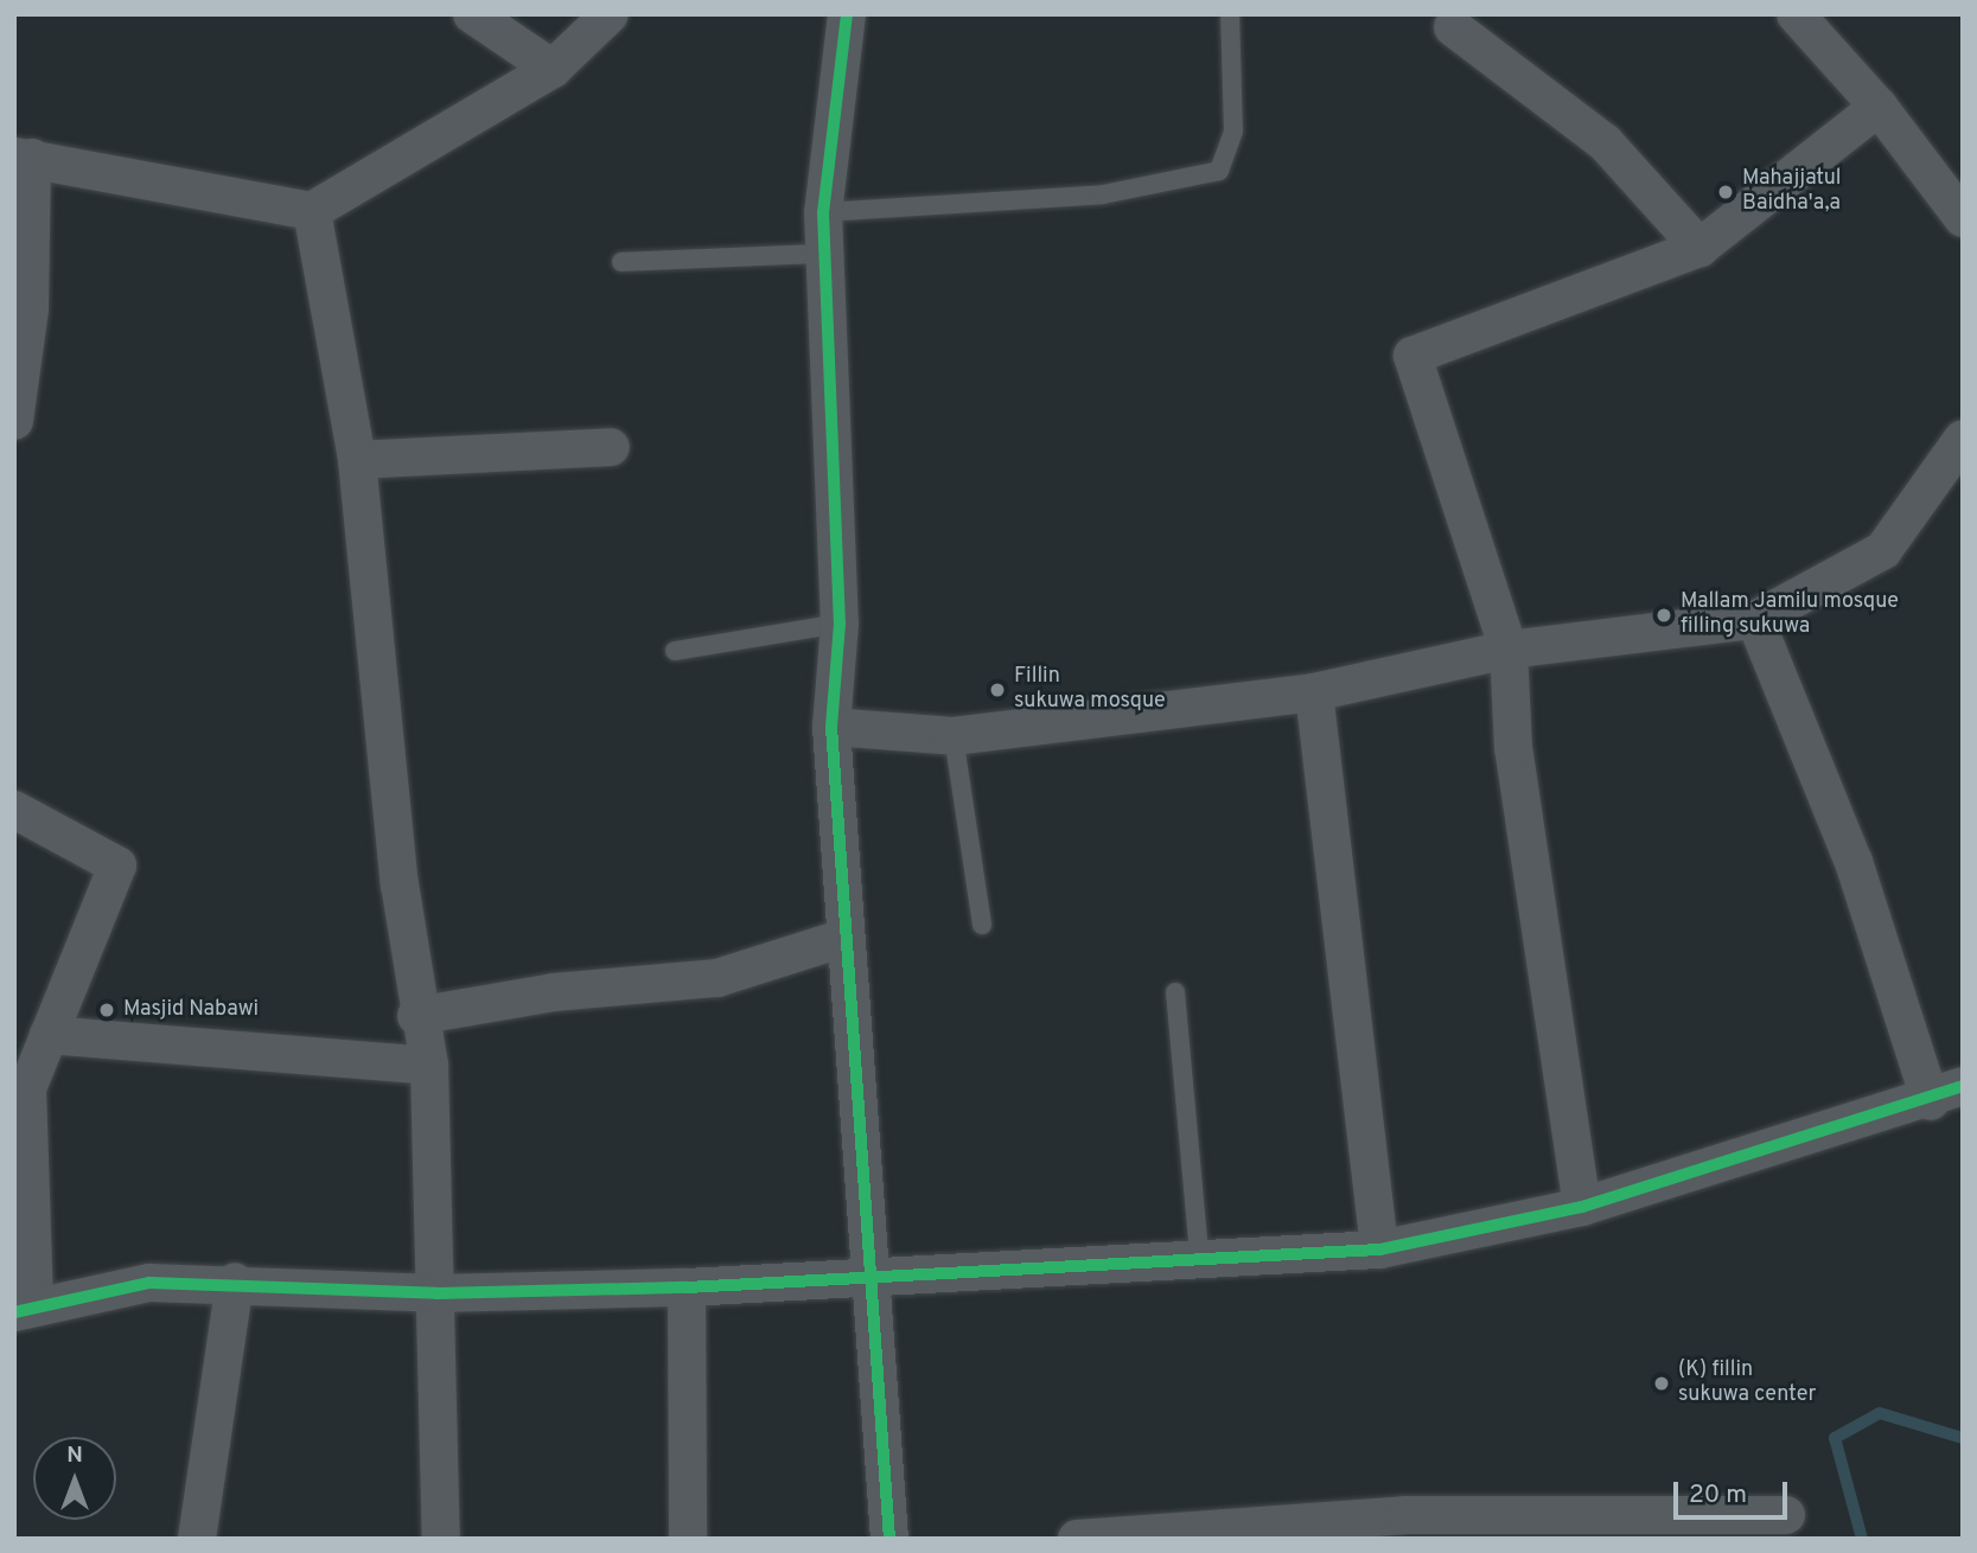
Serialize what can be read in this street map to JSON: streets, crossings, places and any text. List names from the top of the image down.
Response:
{
  "places": [
    "Mahajjatul Baidha'a,a",
    "Mallam Jamilu mosque filling sukuwa",
    "Fillin sukuwa mosque",
    "Masjid Nabawi",
    "(K) fillin sukuwa center"
  ],
  "scale_bar": "20 m",
  "north": "top"
}
